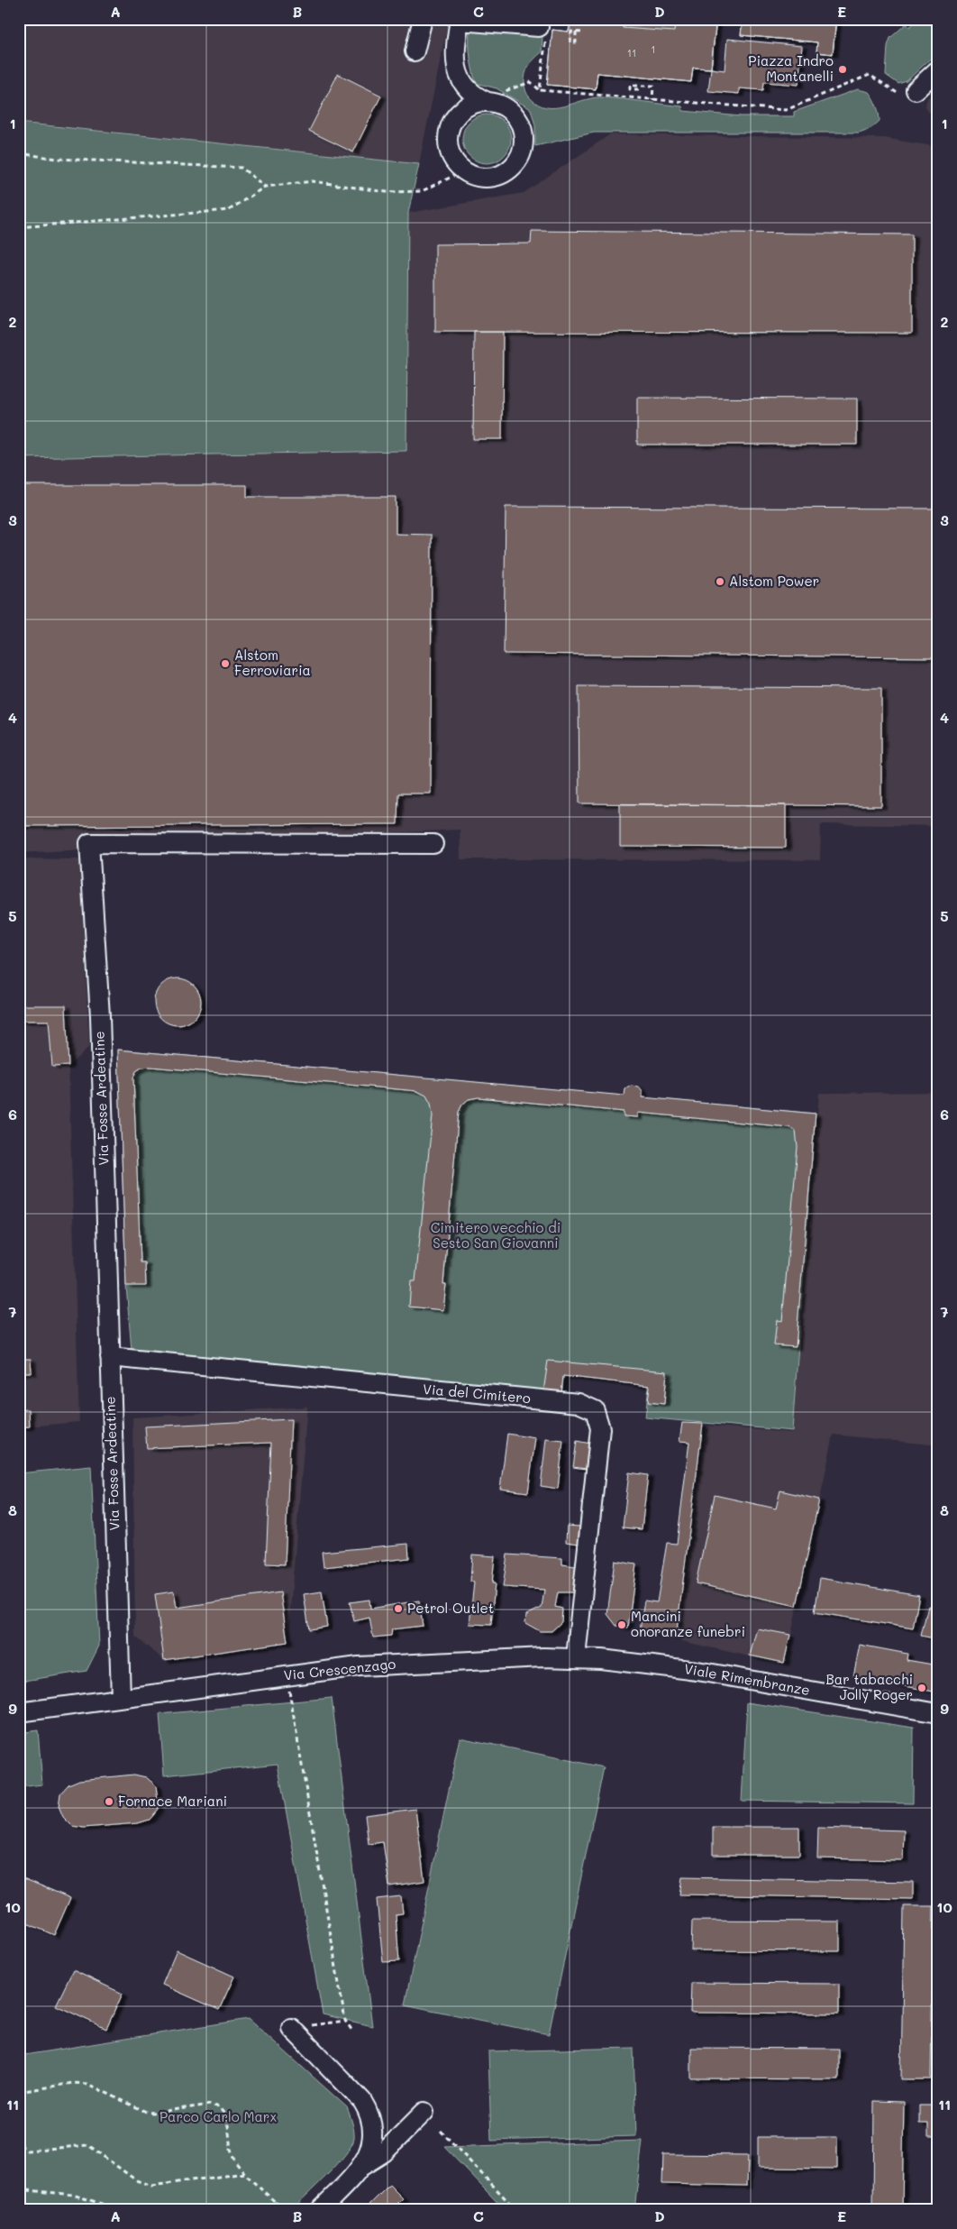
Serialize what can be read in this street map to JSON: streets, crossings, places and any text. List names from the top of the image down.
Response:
{
  "streets": {
    "street": [
      "Via Fosse Ardeatine",
      "Via del Cimitero",
      "Via Crescenzago",
      "Viale Rimembranze"
    ]
  },
  "crossings": [
    ["Via Fosse Ardeatine", "Via del Cimitero"],
    ["Via Fosse Ardeatine", "Via Crescenzago"],
    ["Via del Cimitero", "Via Crescenzago"],
    ["Via Crescenzago", "Viale Rimembranze"]
  ],
  "parks": ["Cimitero vecchio di Sesto San Giovanni", "Parco Carlo Marx"],
  "places": [
    "Piazza Indro Montanelli",
    "Alstom Power",
    "Alstom Ferroviaria",
    "Petrol Outlet",
    "Mancini onoranze funebri",
    "Bar tabacchi Jolly Roger",
    "Fornace Mariani"
  ],
  "house_numbers": ["1", "11"],
  "grid": {
    "columns": [
      "A",
      "B",
      "C",
      "D",
      "E"
    ],
    "rows": [
      "1",
      "2",
      "3",
      "4",
      "5",
      "6",
      "7",
      "8",
      "9",
      "10",
      "11"
    ]
  }
}
